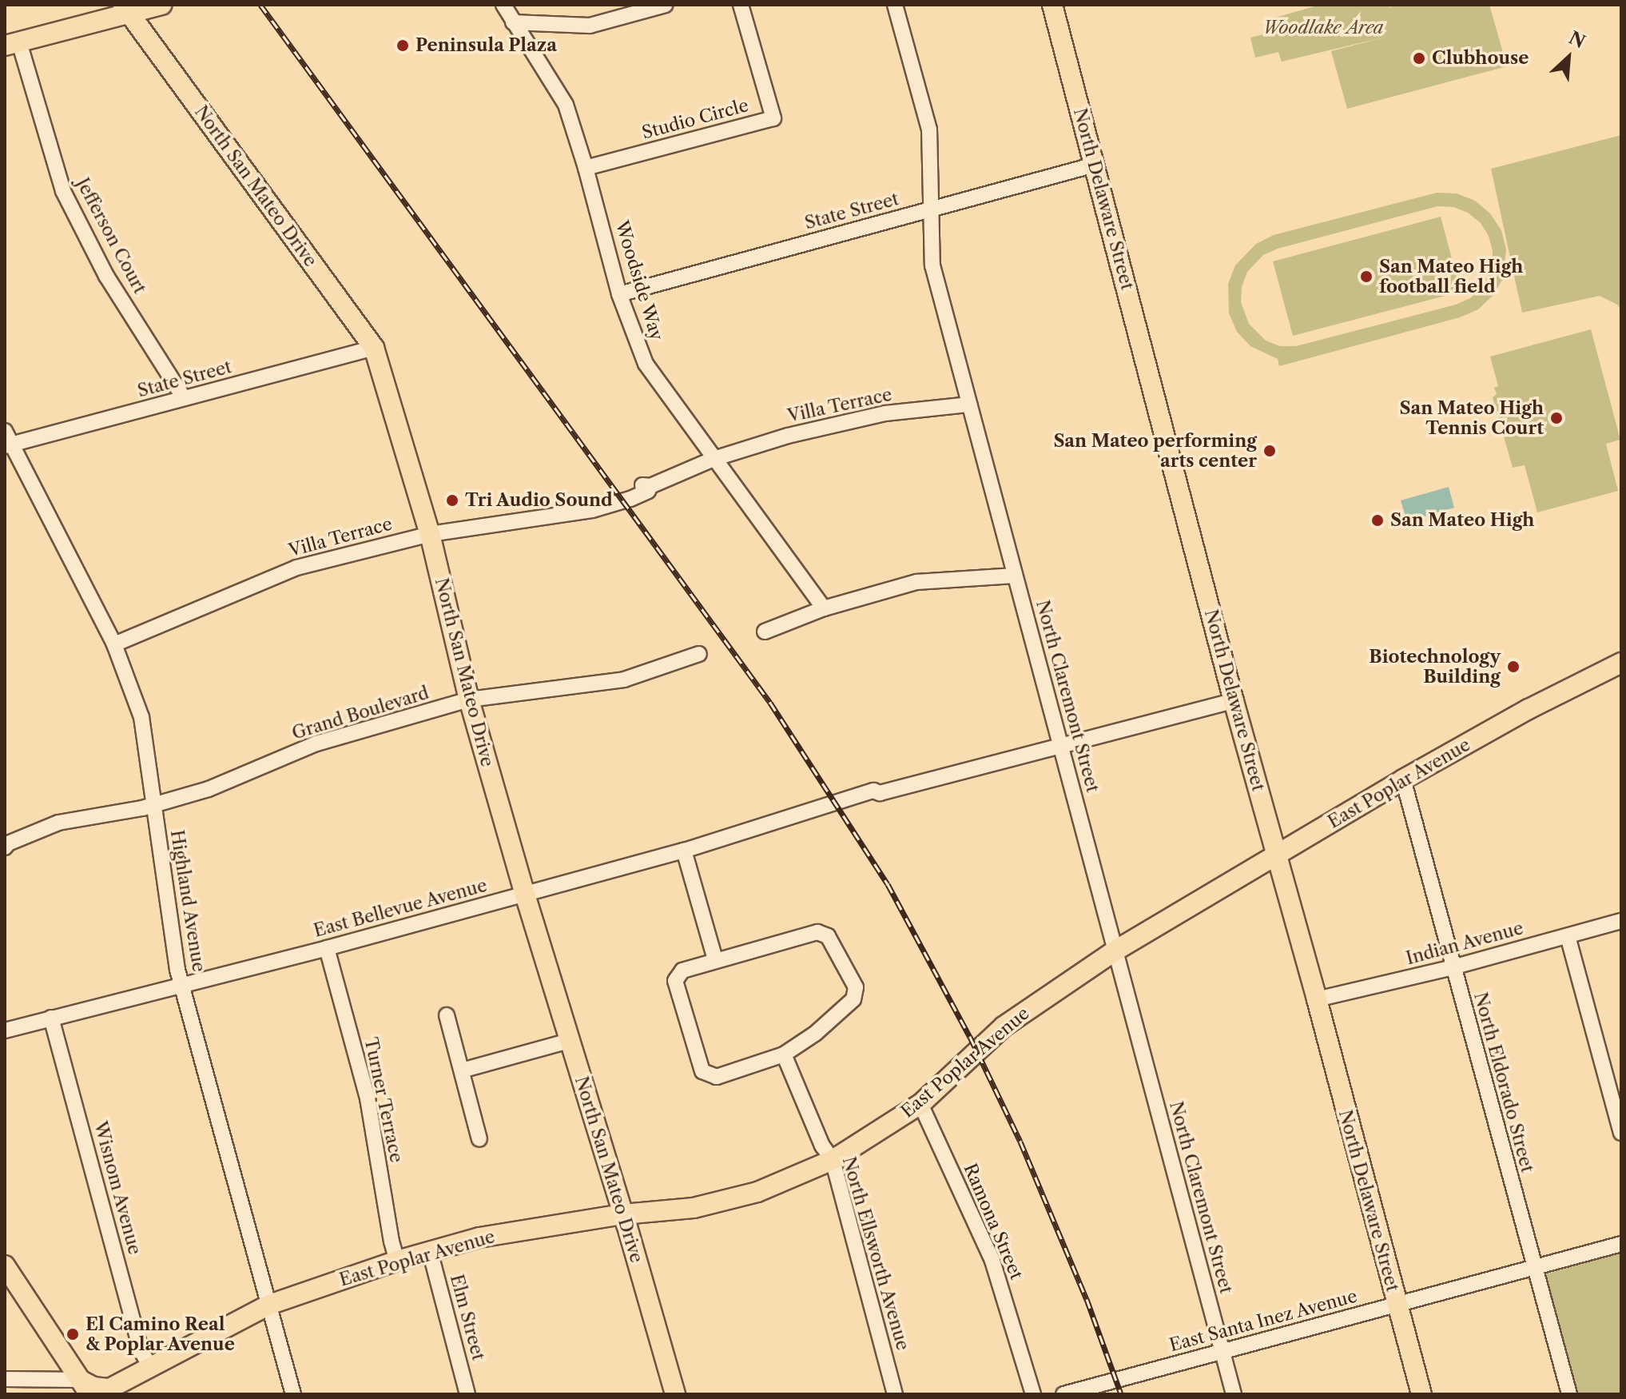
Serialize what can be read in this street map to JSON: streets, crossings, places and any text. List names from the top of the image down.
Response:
{
  "streets": {
    "main road": ["North San Mateo Drive", "North Delaware Street", "East Poplar Avenue"],
    "street": [
      "Studio Circle",
      "State Street",
      "Jefferson Court",
      "Woodside Way",
      "Villa Terrace",
      "North Claremont Street",
      "Grand Boulevard",
      "Highland Avenue",
      "East Bellevue Avenue",
      "Indian Avenue",
      "North Eldorado Street",
      "Turner Terrace",
      "Wisnom Avenue",
      "Ramona Street",
      "North Ellsworth Avenue",
      "Elm Street",
      "East Santa Inez Avenue"
    ]
  },
  "crossings": [
    ["Studio Circle", "Woodside Way"],
    ["North San Mateo Drive", "State Street"],
    ["North San Mateo Drive", "Villa Terrace"],
    ["North San Mateo Drive", "Grand Boulevard"],
    ["North San Mateo Drive", "East Poplar Avenue"],
    ["North San Mateo Drive", "East Bellevue Avenue"],
    ["North Delaware Street", "State Street"],
    ["North Delaware Street", "East Poplar Avenue"],
    ["North Delaware Street", "East Bellevue Avenue"],
    ["North Delaware Street", "Indian Avenue"],
    ["North Delaware Street", "East Santa Inez Avenue"],
    ["State Street", "Jefferson Court"],
    ["State Street", "Woodside Way"],
    ["State Street", "North Claremont Street"],
    ["State Street", "Highland Avenue"],
    ["Woodside Way", "Villa Terrace"],
    ["Villa Terrace", "North Claremont Street"],
    ["Villa Terrace", "Highland Avenue"],
    ["North Claremont Street", "East Poplar Avenue"],
    ["North Claremont Street", "East Bellevue Avenue"],
    ["North Claremont Street", "East Santa Inez Avenue"],
    ["Grand Boulevard", "Highland Avenue"],
    ["East Poplar Avenue", "Highland Avenue"],
    ["East Poplar Avenue", "North Eldorado Street"],
    ["East Poplar Avenue", "Turner Terrace"],
    ["East Poplar Avenue", "Wisnom Avenue"],
    ["East Poplar Avenue", "Ramona Street"],
    ["East Poplar Avenue", "North Ellsworth Avenue"],
    ["East Poplar Avenue", "Elm Street"],
    ["Highland Avenue", "East Bellevue Avenue"],
    ["East Bellevue Avenue", "Turner Terrace"],
    ["East Bellevue Avenue", "Wisnom Avenue"],
    ["Indian Avenue", "North Eldorado Street"],
    ["North Eldorado Street", "East Santa Inez Avenue"]
  ],
  "parks": ["Woodlake Area"],
  "places": [
    "Peninsula Plaza",
    "Clubhouse",
    "San Mateo High football field",
    "San Mateo High Tennis Court",
    "San Mateo performing arts center",
    "Tri Audio Sound",
    "San Mateo High",
    "Biotechnology Building",
    "El Camino Real & Poplar Avenue"
  ],
  "north": "top right"
}
